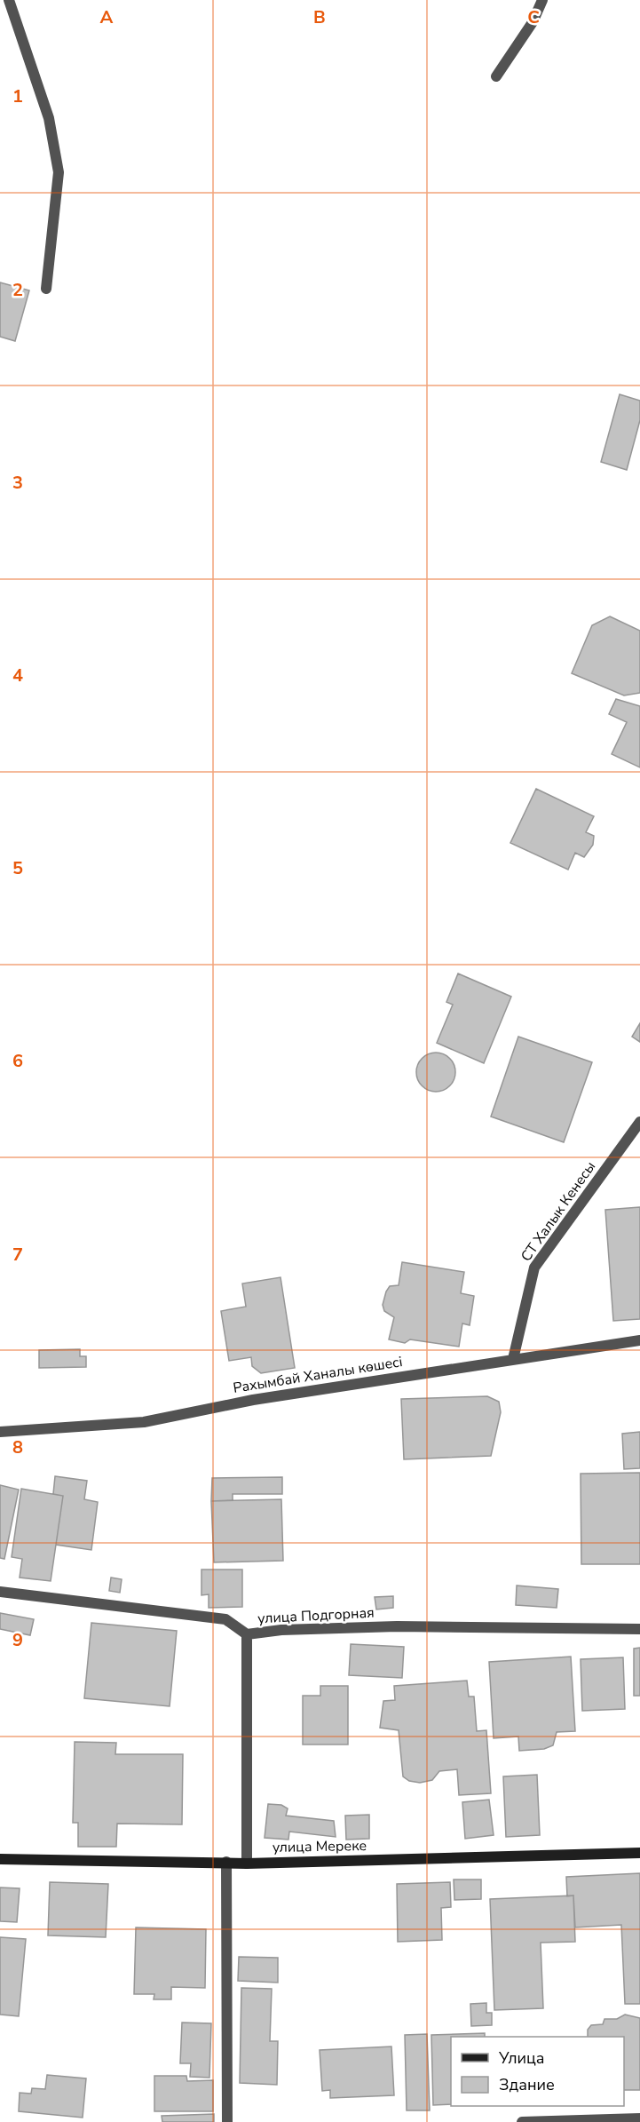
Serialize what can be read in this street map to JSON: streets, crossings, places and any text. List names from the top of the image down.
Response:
{
  "streets": {
    "street": [
      "СТ Халык Кенесы",
      "Рахымбай Ханалы көшесі",
      "улица Подгорная",
      "улица Мереке"
    ]
  },
  "crossings": [
    ["СТ Халык Кенесы", "Рахымбай Ханалы көшесі"]
  ],
  "legend": ["Улица", "Здание"],
  "grid": {
    "columns": ["A", "B", "C"],
    "rows": [
      "1",
      "2",
      "3",
      "4",
      "5",
      "6",
      "7",
      "8",
      "9"
    ]
  }
}
